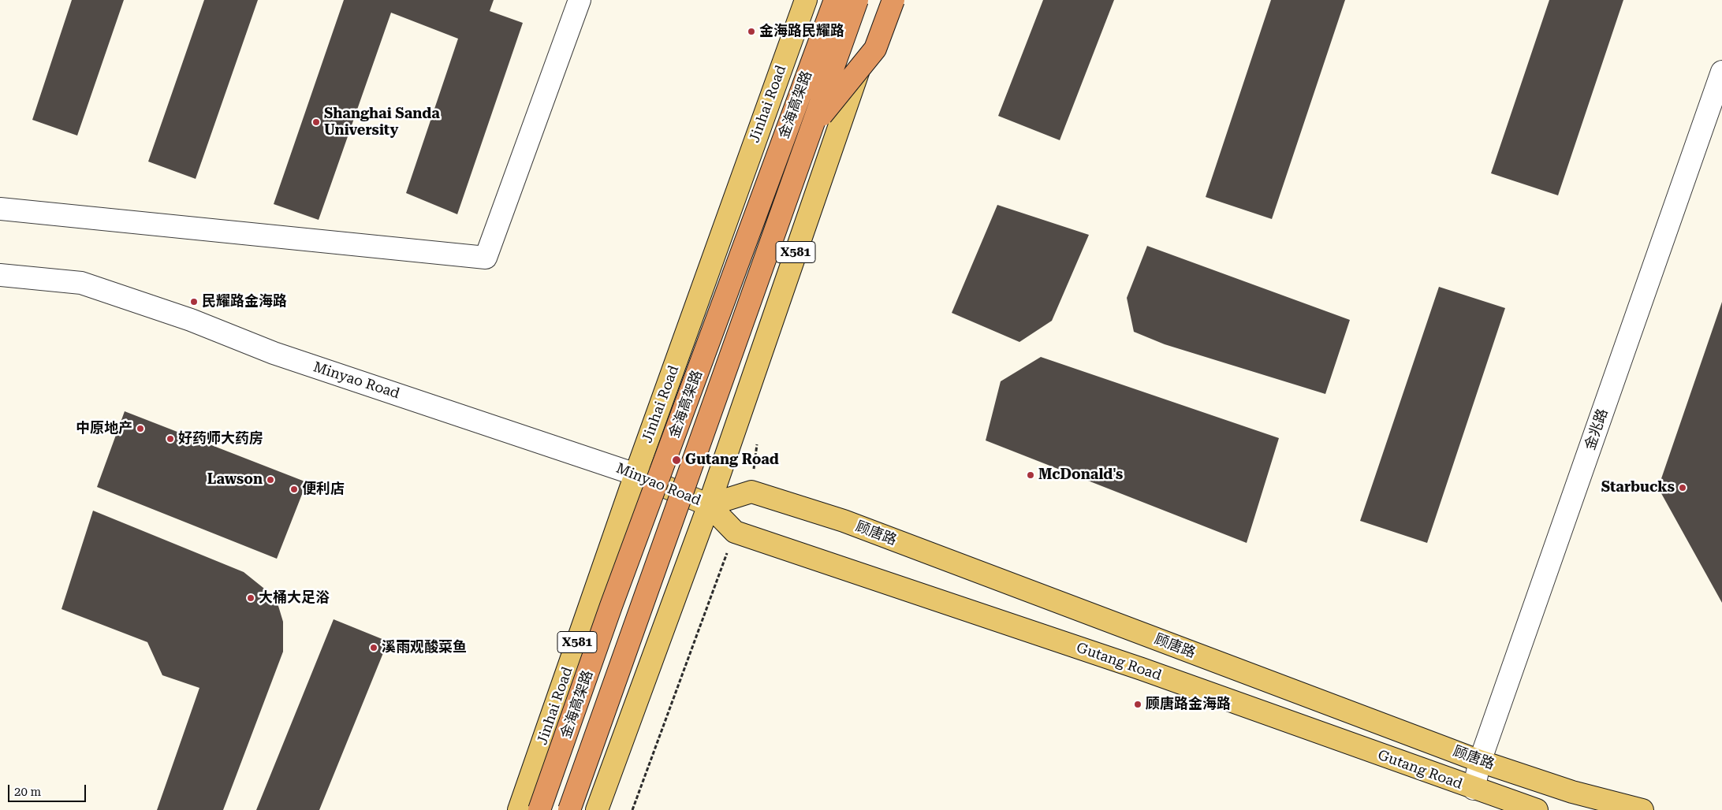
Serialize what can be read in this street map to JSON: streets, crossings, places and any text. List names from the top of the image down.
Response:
{
  "streets": {
    "highway": ["金海高架路"],
    "main road": [
      "Jinhai Road",
      "X581",
      "Minyao Road",
      "顾唐路",
      "Gutang Road"
    ],
    "street": ["金兆路"]
  },
  "crossings": [
    ["Jinhai Road", "Minyao Road"],
    ["X581", "Minyao Road"],
    ["X581", "Gutang Road"],
    ["Minyao Road", "Gutang Road"],
    ["金兆路", "顾唐路"],
    ["金兆路", "Gutang Road"]
  ],
  "places": [
    "金海路民耀路",
    "Shanghai Sanda University",
    "民耀路金海路",
    "中原地产",
    "好药师大药房",
    "Gutang Road",
    "McDonald's",
    "Lawson",
    "Starbucks",
    "便利店",
    "大桶大足浴",
    "溪雨观酸菜鱼",
    "顾唐路金海路"
  ],
  "scale_bar": "20 m"
}
